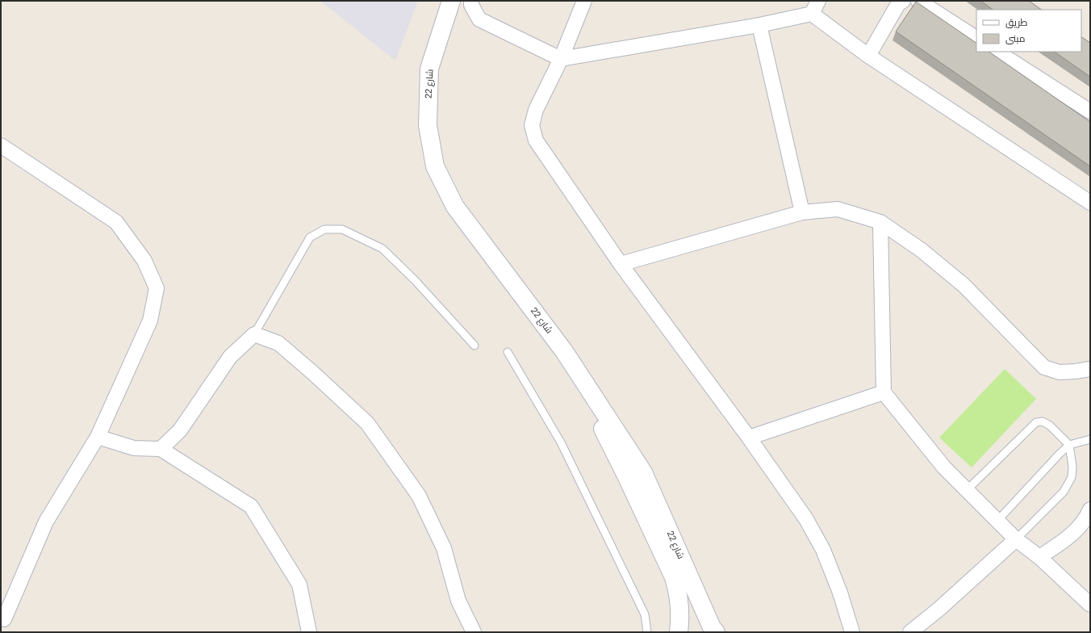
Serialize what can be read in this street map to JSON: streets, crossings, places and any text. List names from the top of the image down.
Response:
{
  "streets": {
    "street": ["شارع 22"]
  },
  "legend": ["طريق", "مبنى"]
}
